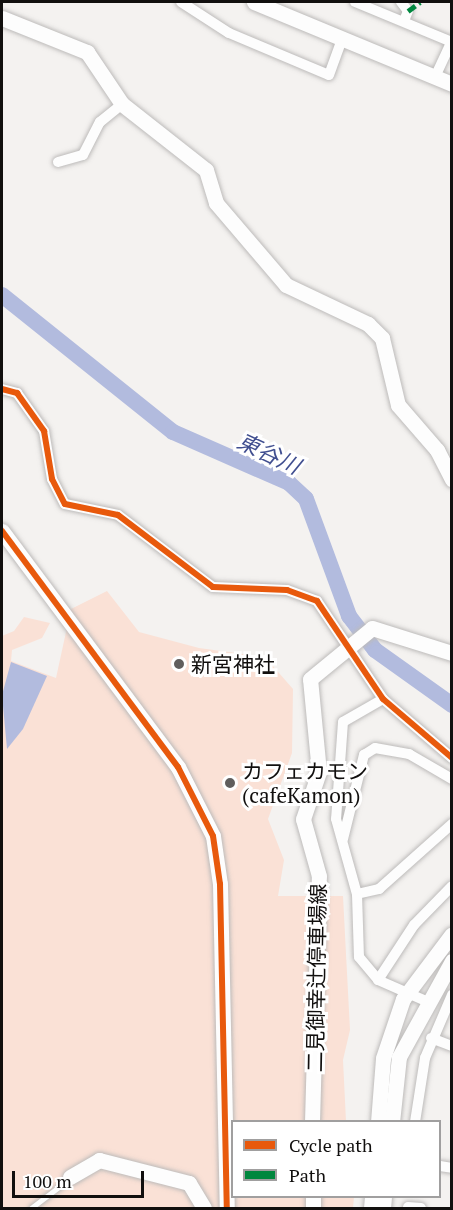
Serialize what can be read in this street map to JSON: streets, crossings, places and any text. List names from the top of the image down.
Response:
{
  "streets": {
    "street": ["二見御幸辻停車場線"]
  },
  "water": ["東谷川"],
  "places": ["新宮神社", "カフェカモン (cafeKamon)"],
  "legend": ["Cycle path", "Path"],
  "scale_bar": "100 m"
}
